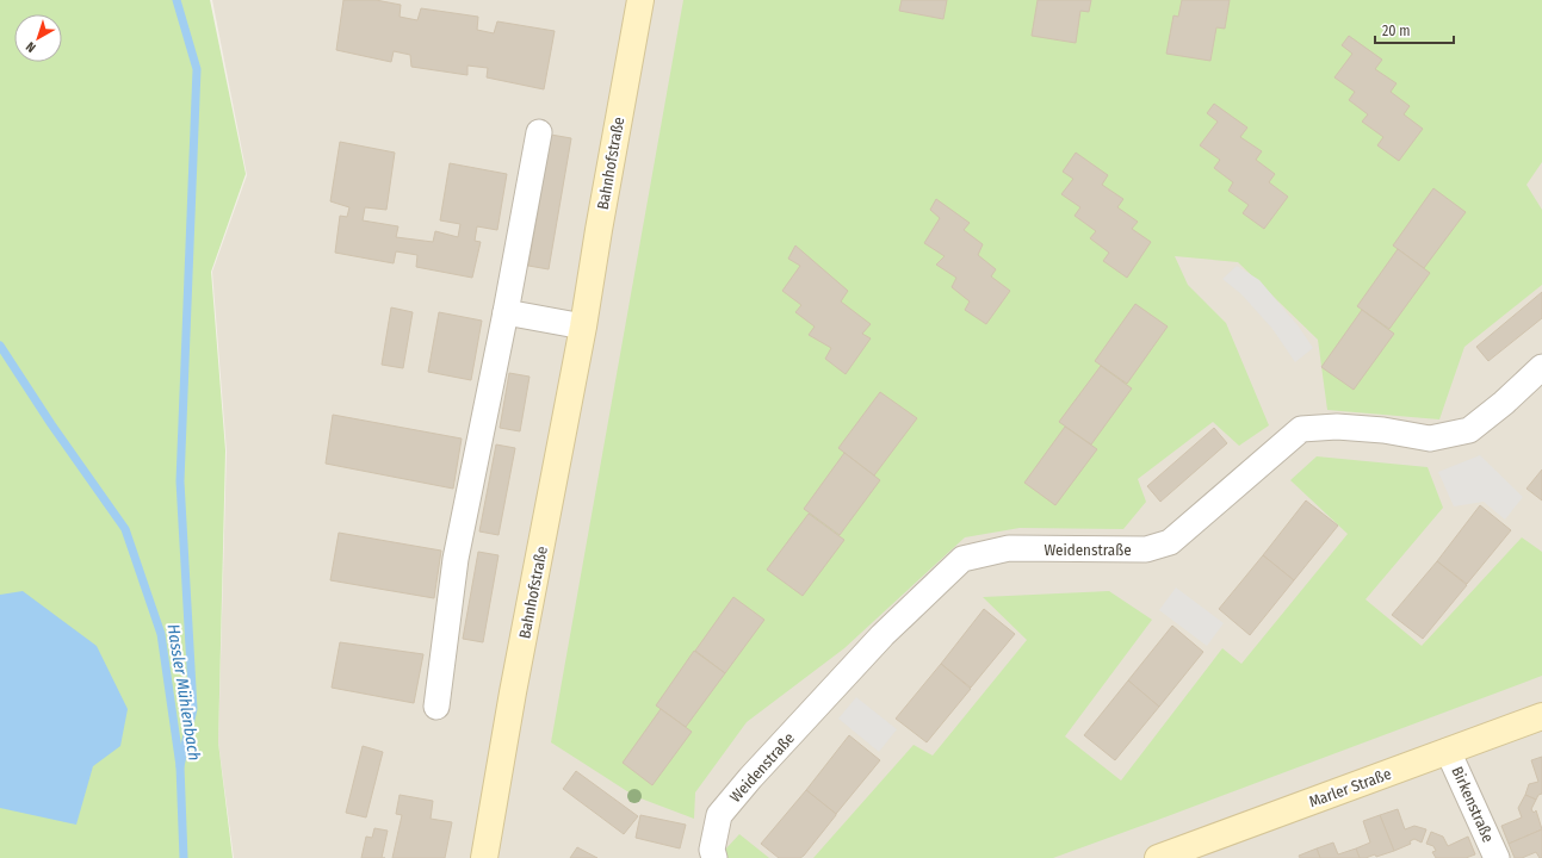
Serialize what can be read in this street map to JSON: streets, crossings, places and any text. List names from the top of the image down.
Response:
{
  "streets": {
    "street": [
      "Bahnhofstraße",
      "Weidenstraße",
      "Marler Straße",
      "Birkenstraße"
    ]
  },
  "crossings": [
    ["Marler Straße", "Birkenstraße"]
  ],
  "water": ["Hassler Mühlenbach"],
  "scale_bar": "20 m",
  "north": "bottom left"
}
